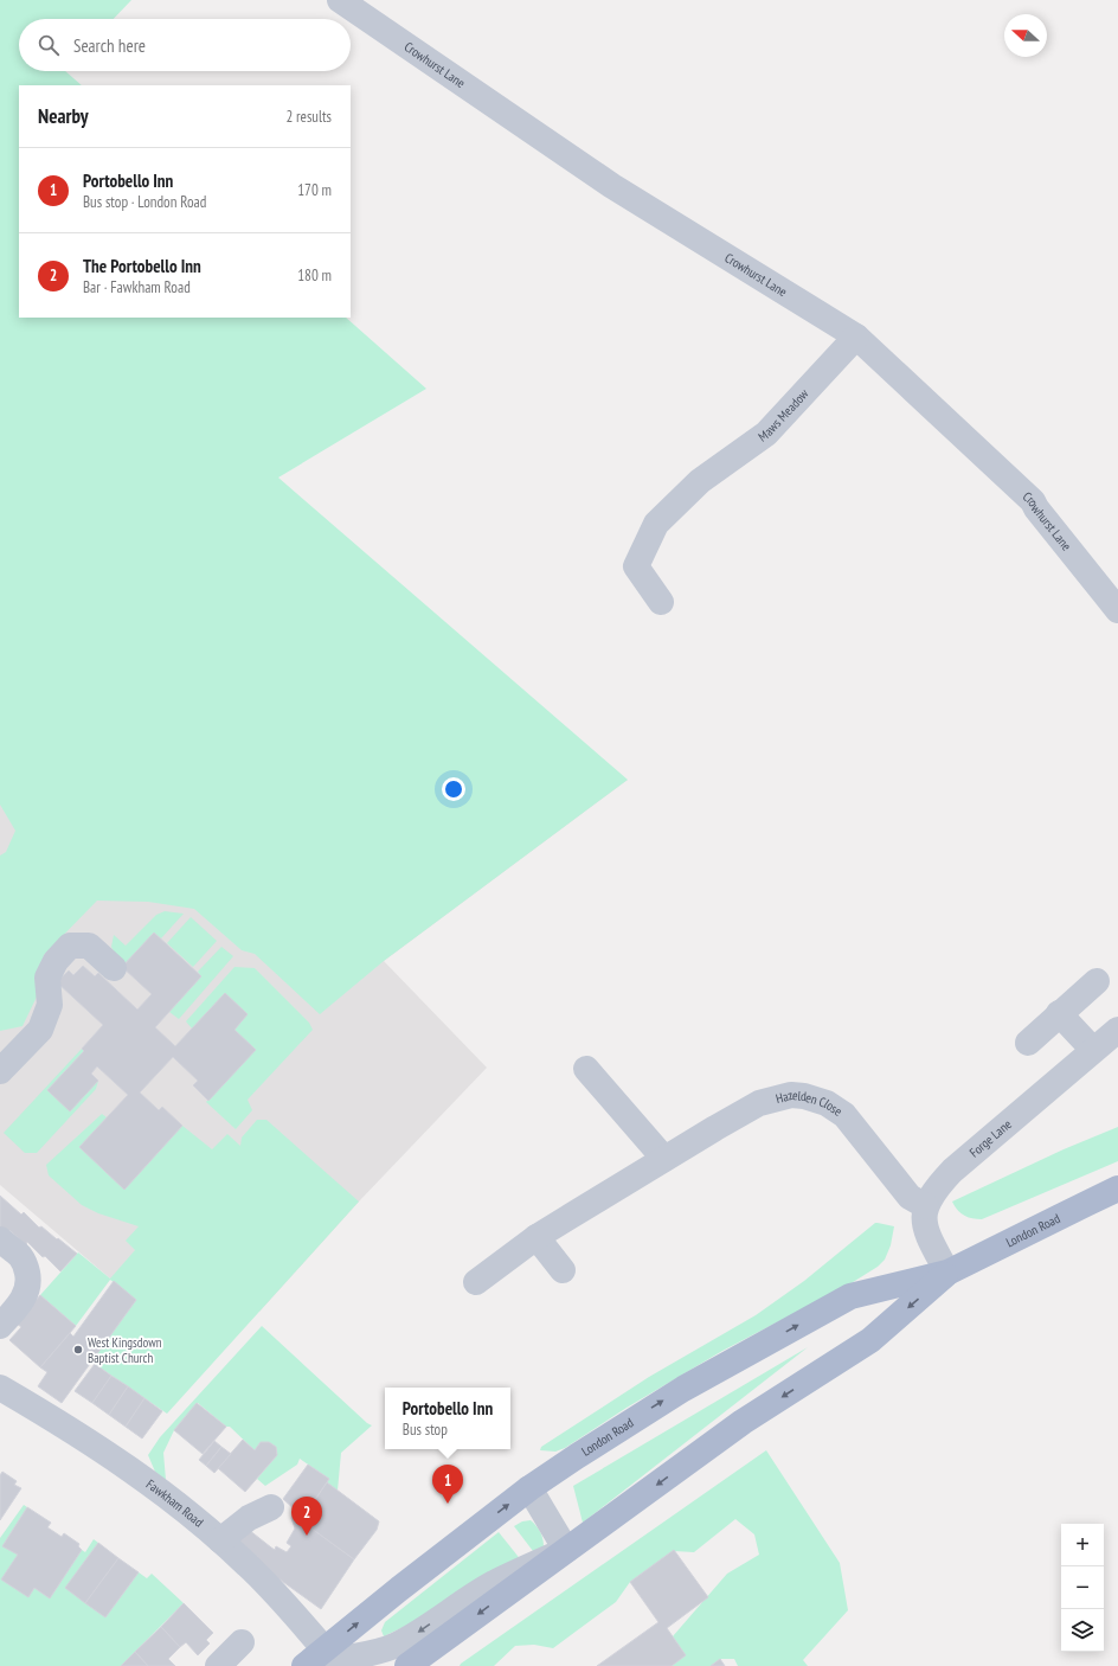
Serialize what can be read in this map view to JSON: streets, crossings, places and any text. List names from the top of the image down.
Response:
{
  "streets": {
    "main road": ["London Road"],
    "street": [
      "Crowhurst Lane",
      "Maws Meadow",
      "Hazelden Close",
      "Forge Lane",
      "Fawkham Road"
    ]
  },
  "crossings": [
    ["Crowhurst Lane", "Maws Meadow"],
    ["Hazelden Close", "Forge Lane"],
    ["London Road", "Fawkham Road"]
  ],
  "places": ["West Kingsdown Baptist Church"],
  "north": "left",
  "page": {
    "search": "Search here",
    "heading": ["Nearby", "2 results"],
    "list": [
      {
        "mark": "1",
        "name": "Portobello Inn",
        "note": "Bus stop · London Road",
        "value": "170 m"
      },
      {
        "mark": "2",
        "name": "The Portobello Inn",
        "note": "Bar · Fawkham Road",
        "value": "180 m"
      }
    ],
    "popup": ["Portobello Inn", "Bus stop"],
    "pins": ["1", "2"],
    "map_buttons": ["+", "−"]
  }
}
